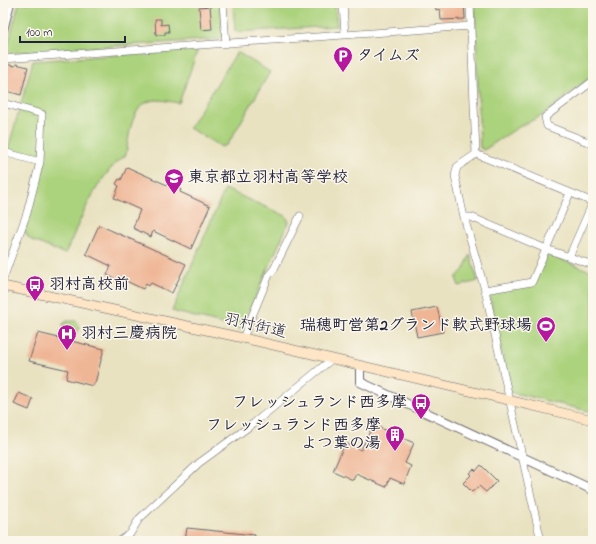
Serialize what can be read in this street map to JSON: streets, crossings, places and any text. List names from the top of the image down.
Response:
{
  "streets": {
    "main road": ["羽村街道"]
  },
  "places": {
    "parking": ["タイムズ"],
    "school or university": ["東京都立羽村高等学校"],
    "bus stop": ["羽村高校前", "フレッシュランド西多摩"],
    "sports": ["瑞穂町営第2グランド軟式野球場"],
    "hospital": ["羽村三慶病院"],
    "building": ["フレッシュランド西多摩 よつ葉の湯"]
  },
  "scale_bar": "100 m"
}
